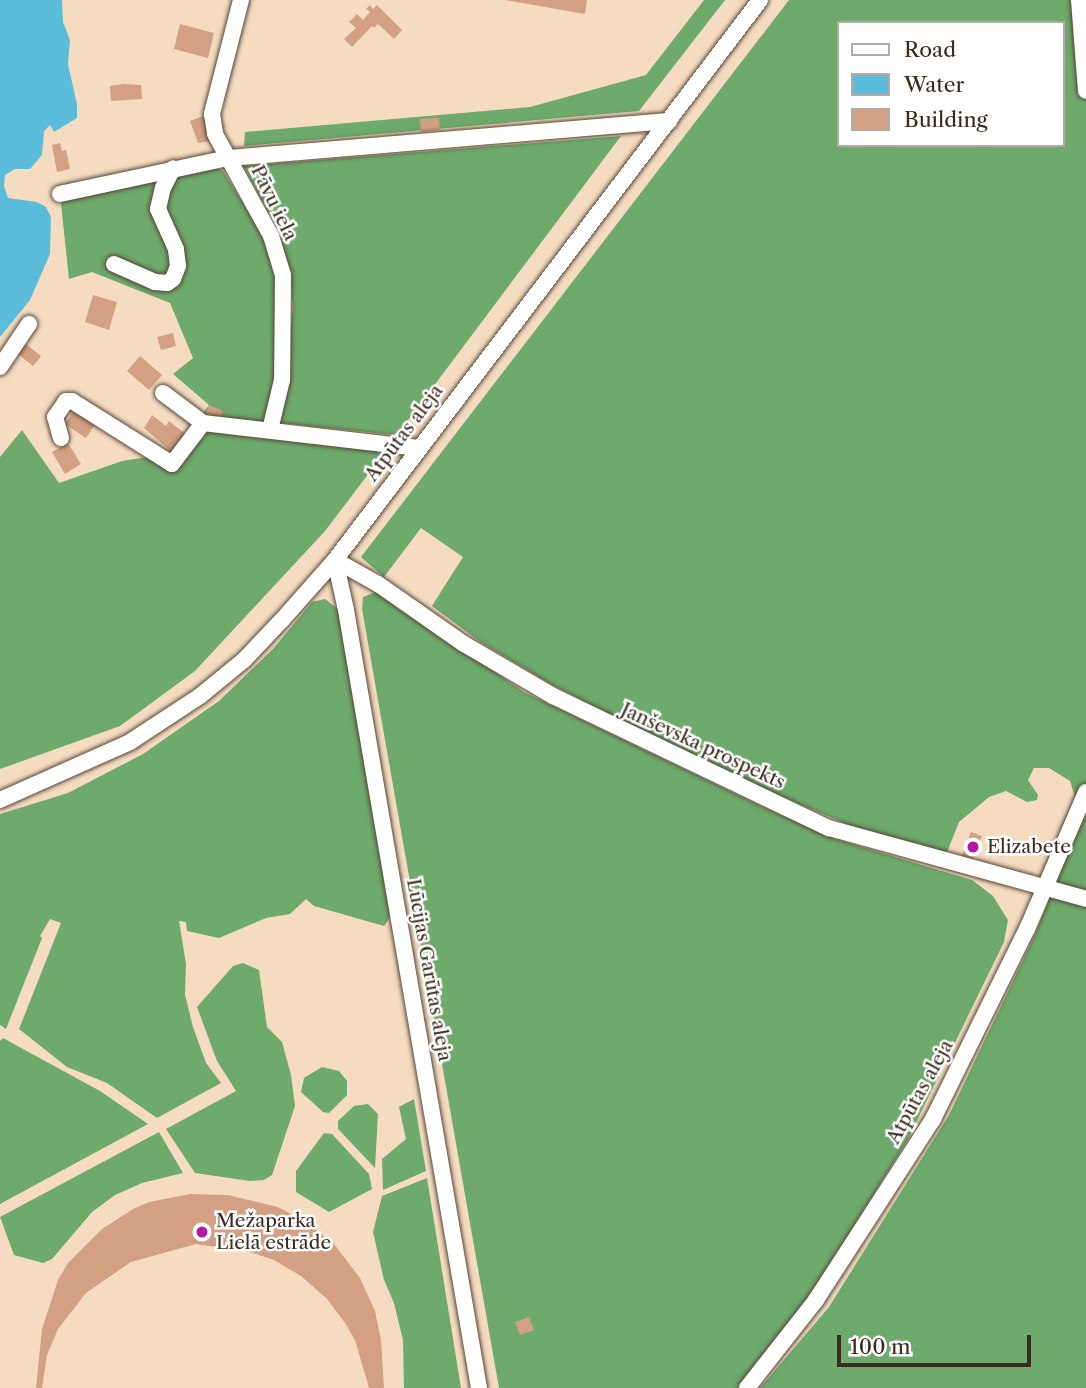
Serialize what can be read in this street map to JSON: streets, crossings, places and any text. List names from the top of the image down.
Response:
{
  "streets": {
    "street": [
      "Pāvu iela",
      "Atpūtas aleja",
      "Janševska prospekts",
      "Lūcijas Garūtas aleja"
    ]
  },
  "crossings": [
    ["Atpūtas aleja", "Janševska prospekts"],
    ["Atpūtas aleja", "Lūcijas Garūtas aleja"],
    ["Janševska prospekts", "Lūcijas Garūtas aleja"]
  ],
  "places": ["Elizabete", "Mežaparka Lielā estrāde"],
  "legend": ["Road", "Water", "Building"],
  "scale_bar": "100 m"
}
